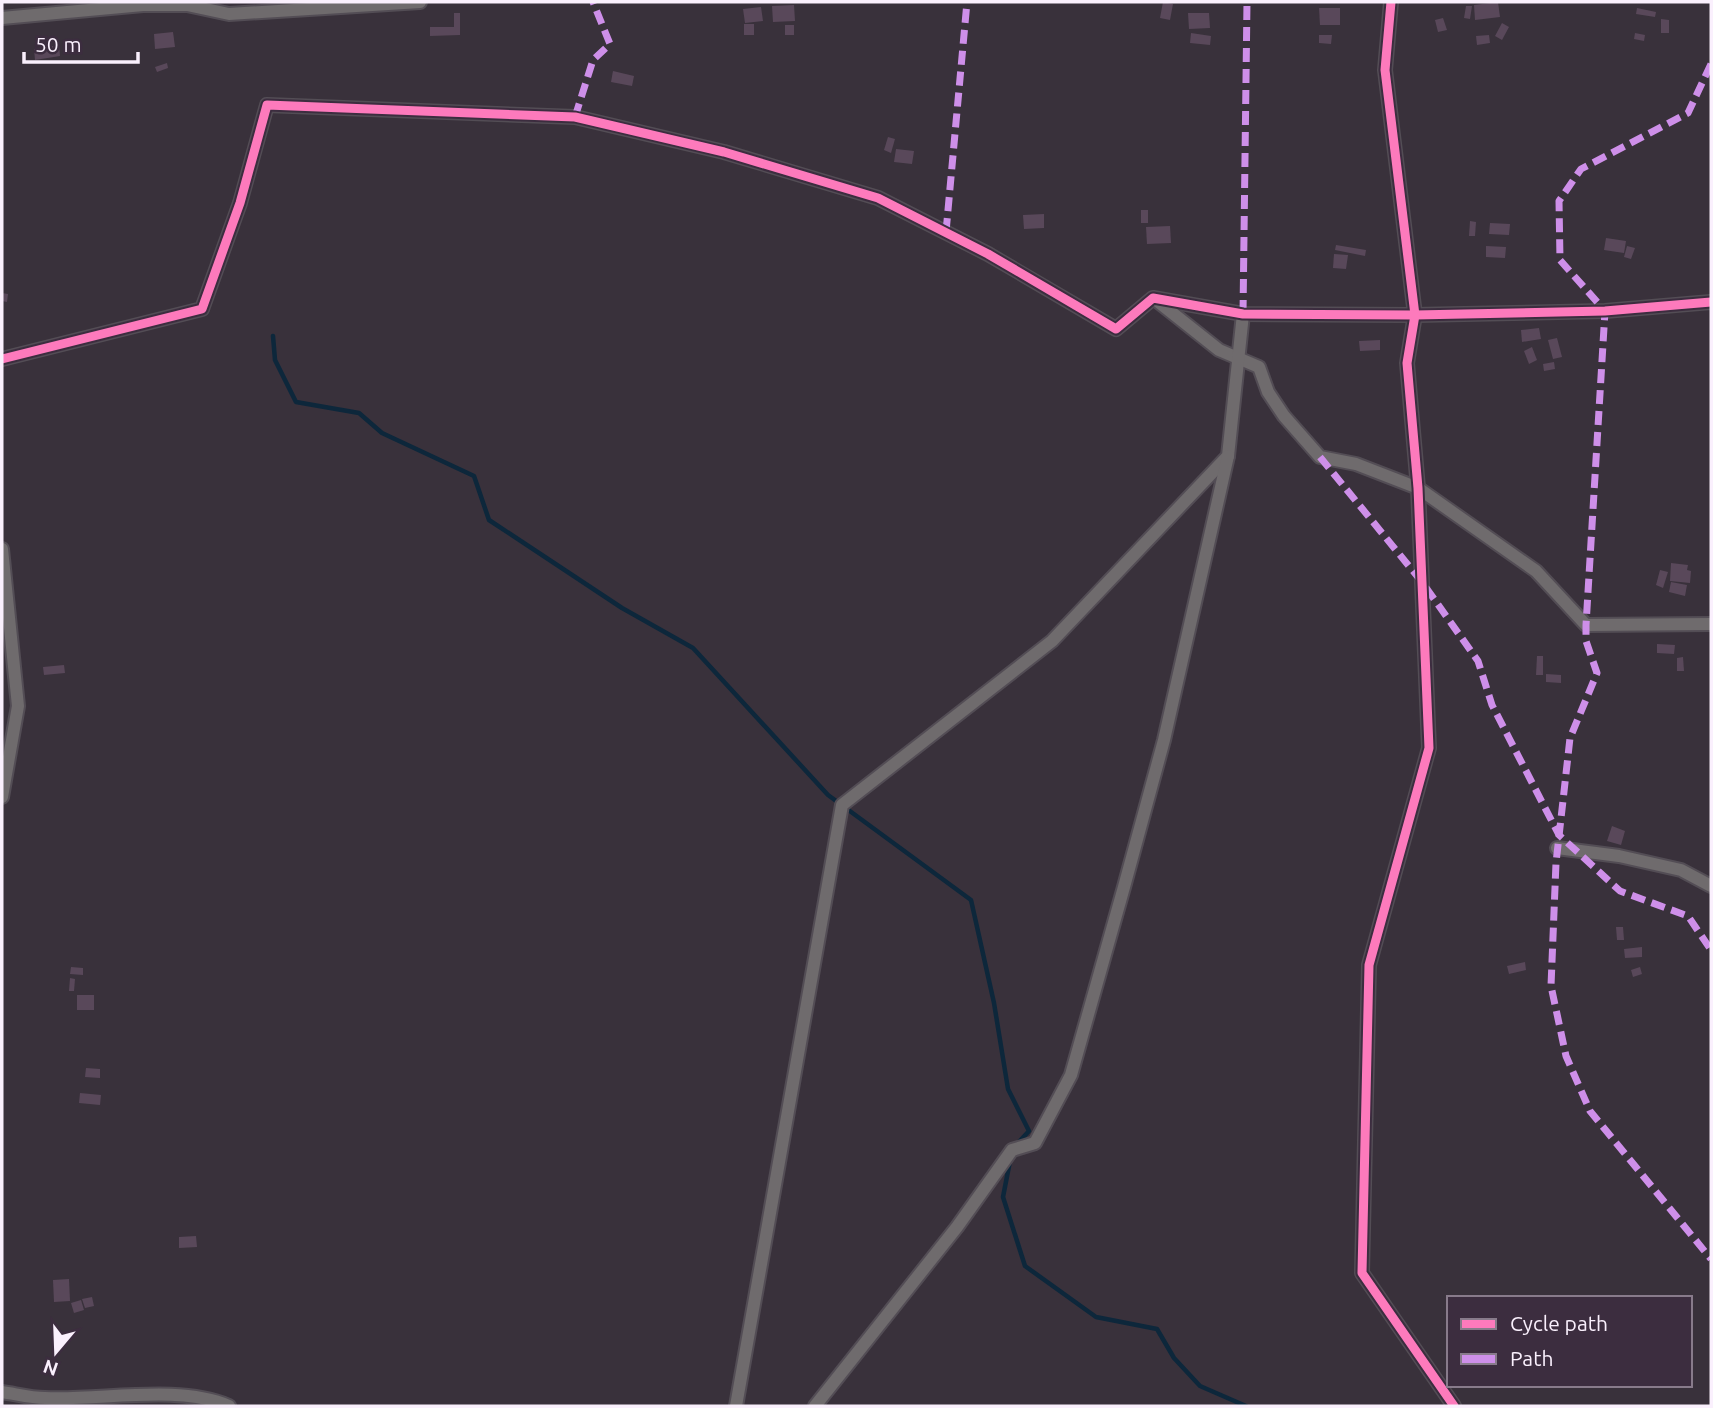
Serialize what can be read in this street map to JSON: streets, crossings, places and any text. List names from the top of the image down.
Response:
{
  "legend": ["Cycle path", "Path"],
  "scale_bar": "50 m",
  "north": "bottom"
}
